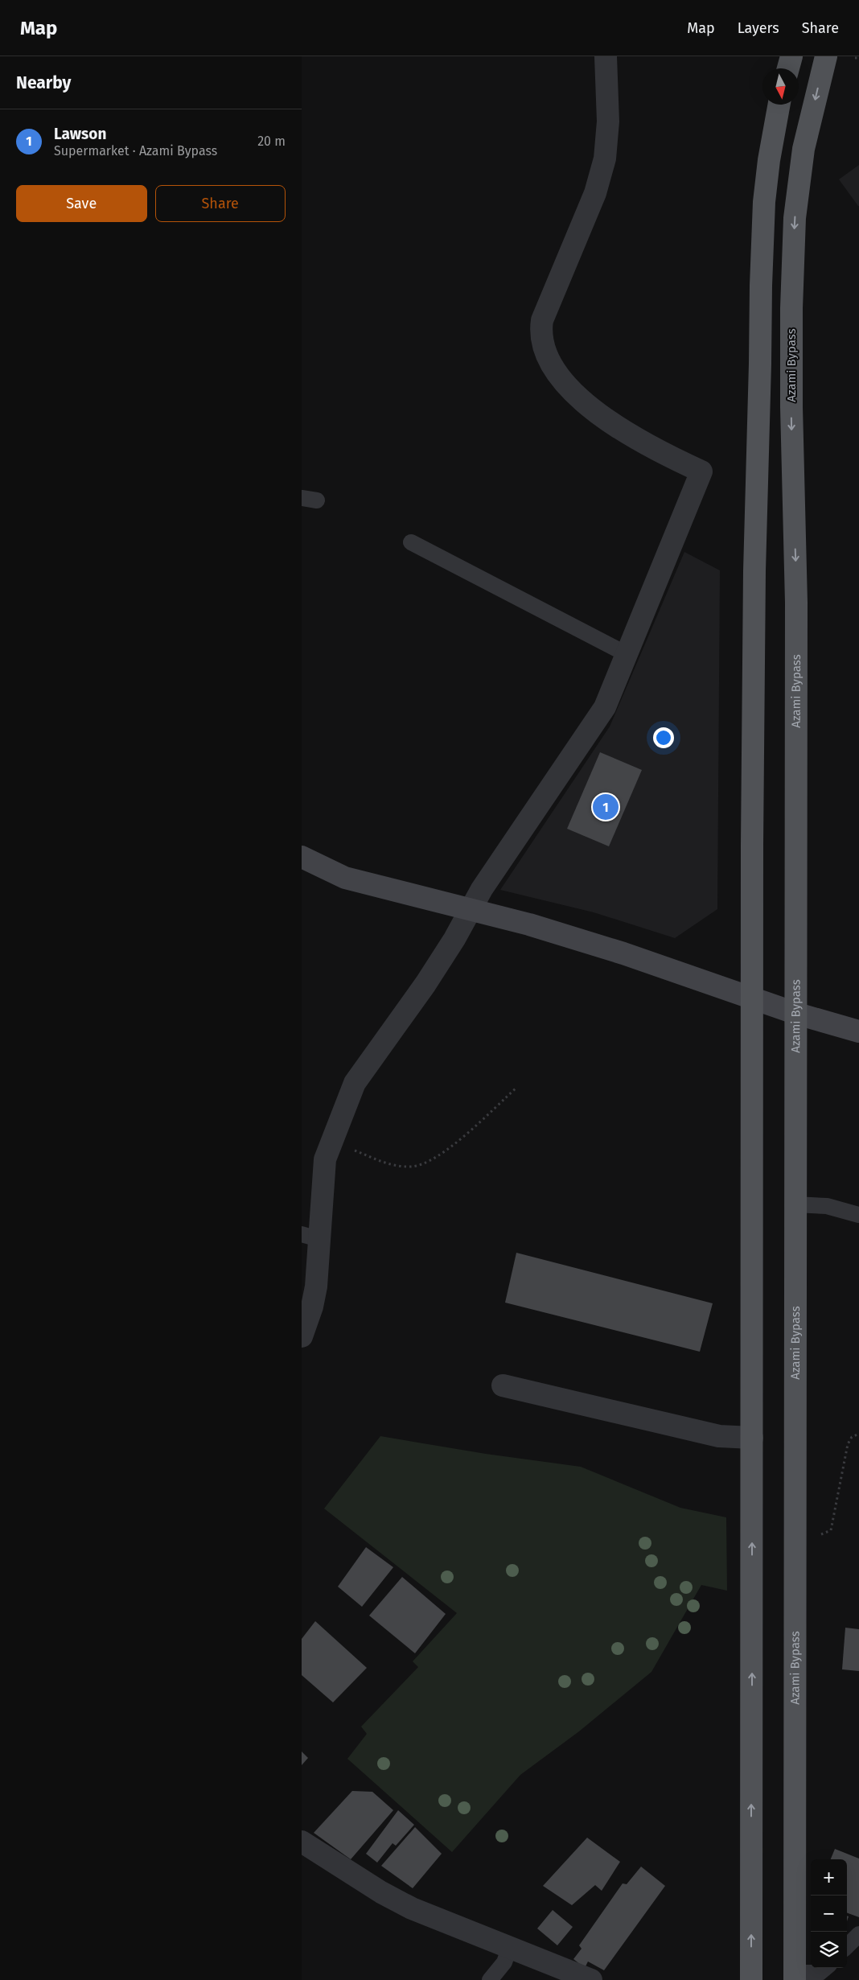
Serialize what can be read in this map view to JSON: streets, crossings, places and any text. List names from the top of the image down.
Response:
{
  "streets": {
    "main road": ["Azami Bypass"]
  },
  "north": "bottom",
  "page": {
    "header": "Map",
    "nav": ["Map", "Layers", "Share"],
    "heading": "Nearby",
    "list": [
      {
        "mark": "1",
        "name": "Lawson",
        "note": "Supermarket · Azami Bypass",
        "value": "20 m"
      }
    ],
    "buttons": ["Save", "Share"],
    "pins": "1",
    "map_buttons": ["+", "−"]
  }
}
